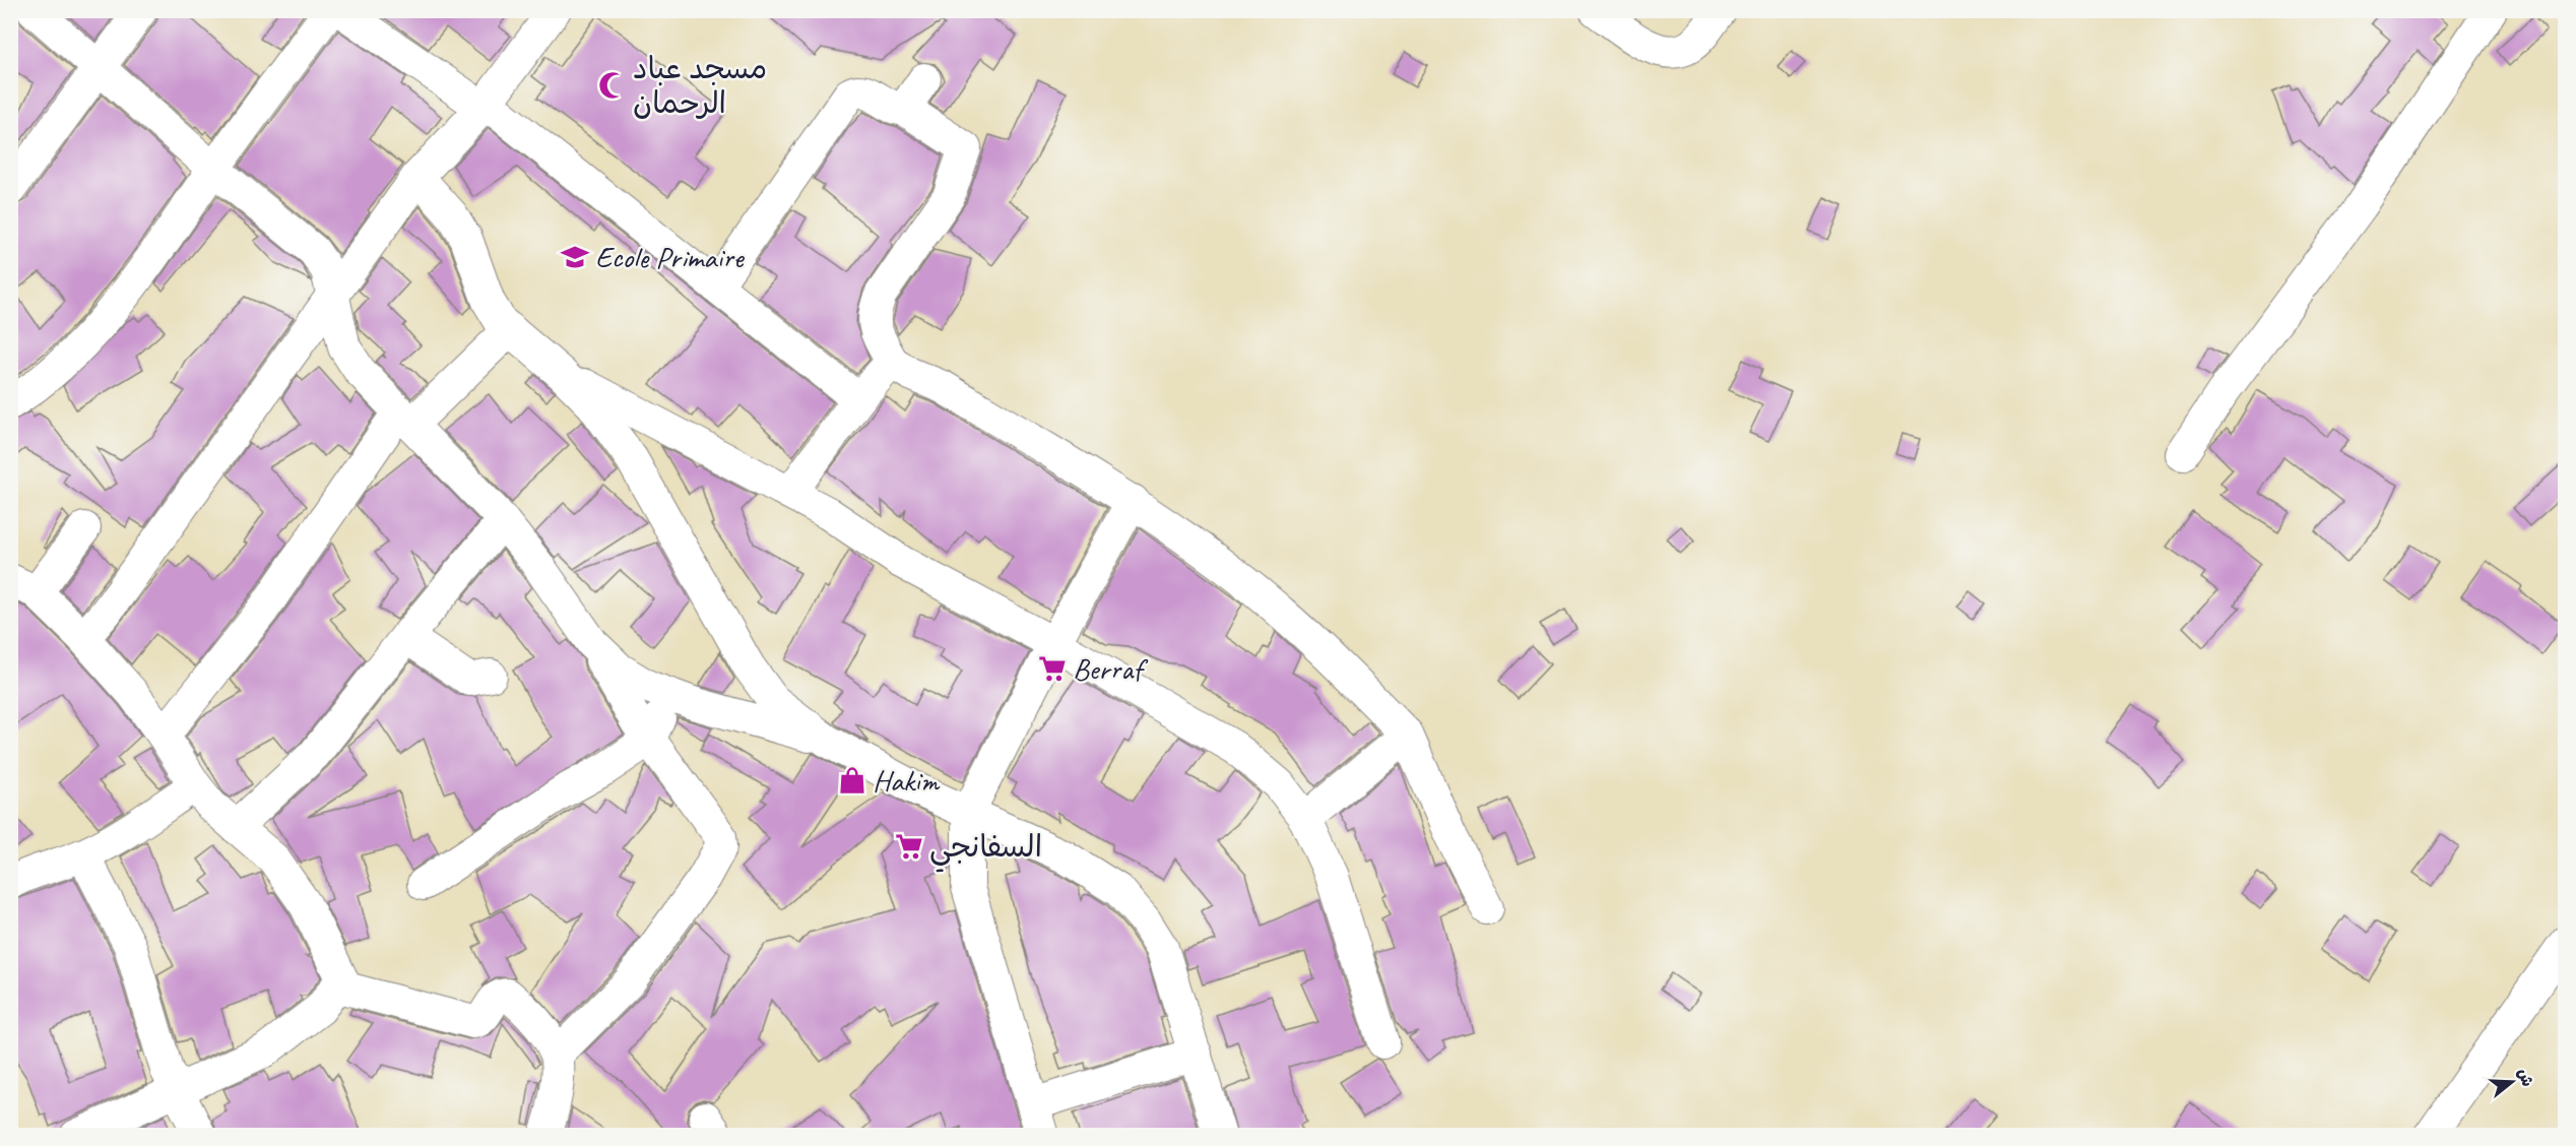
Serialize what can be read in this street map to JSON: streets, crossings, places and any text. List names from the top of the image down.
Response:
{
  "places": {
    "mosque": ["مسجد عباد الرحمان"],
    "school or university": ["Ecole Primaire"],
    "supermarket": ["Berraf", "السفانجي"],
    "shop": ["Hakim"]
  },
  "north": "right"
}
